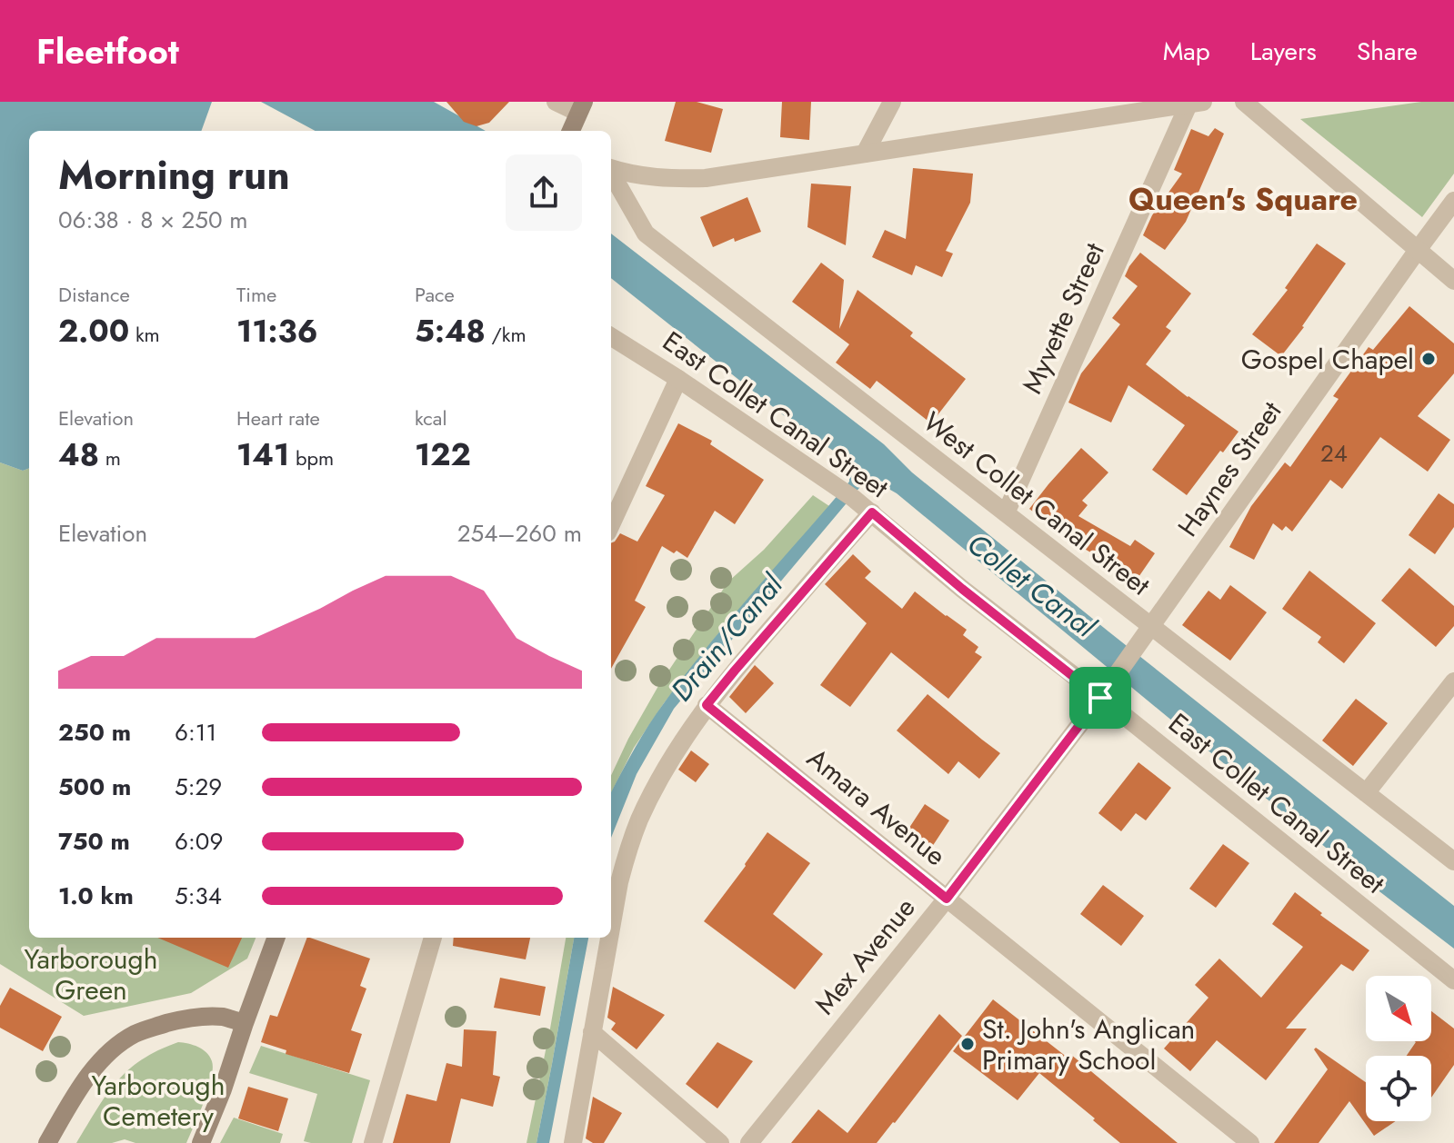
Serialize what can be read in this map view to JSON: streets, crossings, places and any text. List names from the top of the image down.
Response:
{
  "streets": {
    "street": [
      "Myvette Street",
      "East Collet Canal Street",
      "Haynes Street",
      "West Collet Canal Street",
      "Amara Avenue",
      "Mex Avenue"
    ]
  },
  "crossings": [
    ["Myvette Street", "West Collet Canal Street"],
    ["East Collet Canal Street", "Mex Avenue"],
    ["Haynes Street", "West Collet Canal Street"],
    ["Haynes Street", "Mex Avenue"],
    ["Amara Avenue", "Mex Avenue"]
  ],
  "districts": ["Queen's Square"],
  "water": ["Collet Canal", "Drain/Canal"],
  "parks": ["Yarborough Green", "Yarborough Cemetery"],
  "places": ["Gospel Chapel", "St. John's Anglican Primary School"],
  "house_numbers": ["24"],
  "north": "bottom right",
  "page": {
    "header": "Fleetfoot",
    "nav": ["Map", "Layers", "Share"],
    "heading": ["Morning run", "06:38 · 8 × 250 m"],
    "stats": [
      ["Distance", "2.00 km"],
      ["Time", "11:36"],
      ["Pace", "5:48 /km"],
      ["Elevation", "48 m"],
      ["Heart rate", "141 bpm"],
      ["kcal", "122"]
    ],
    "chart": ["Elevation", "254–260 m"],
    "list": [
      {
        "name": "250 m",
        "note": "6:11"
      },
      {
        "name": "500 m",
        "note": "5:29"
      },
      {
        "name": "750 m",
        "note": "6:09"
      },
      {
        "name": "1.0 km",
        "note": "5:34"
      }
    ]
  }
}
